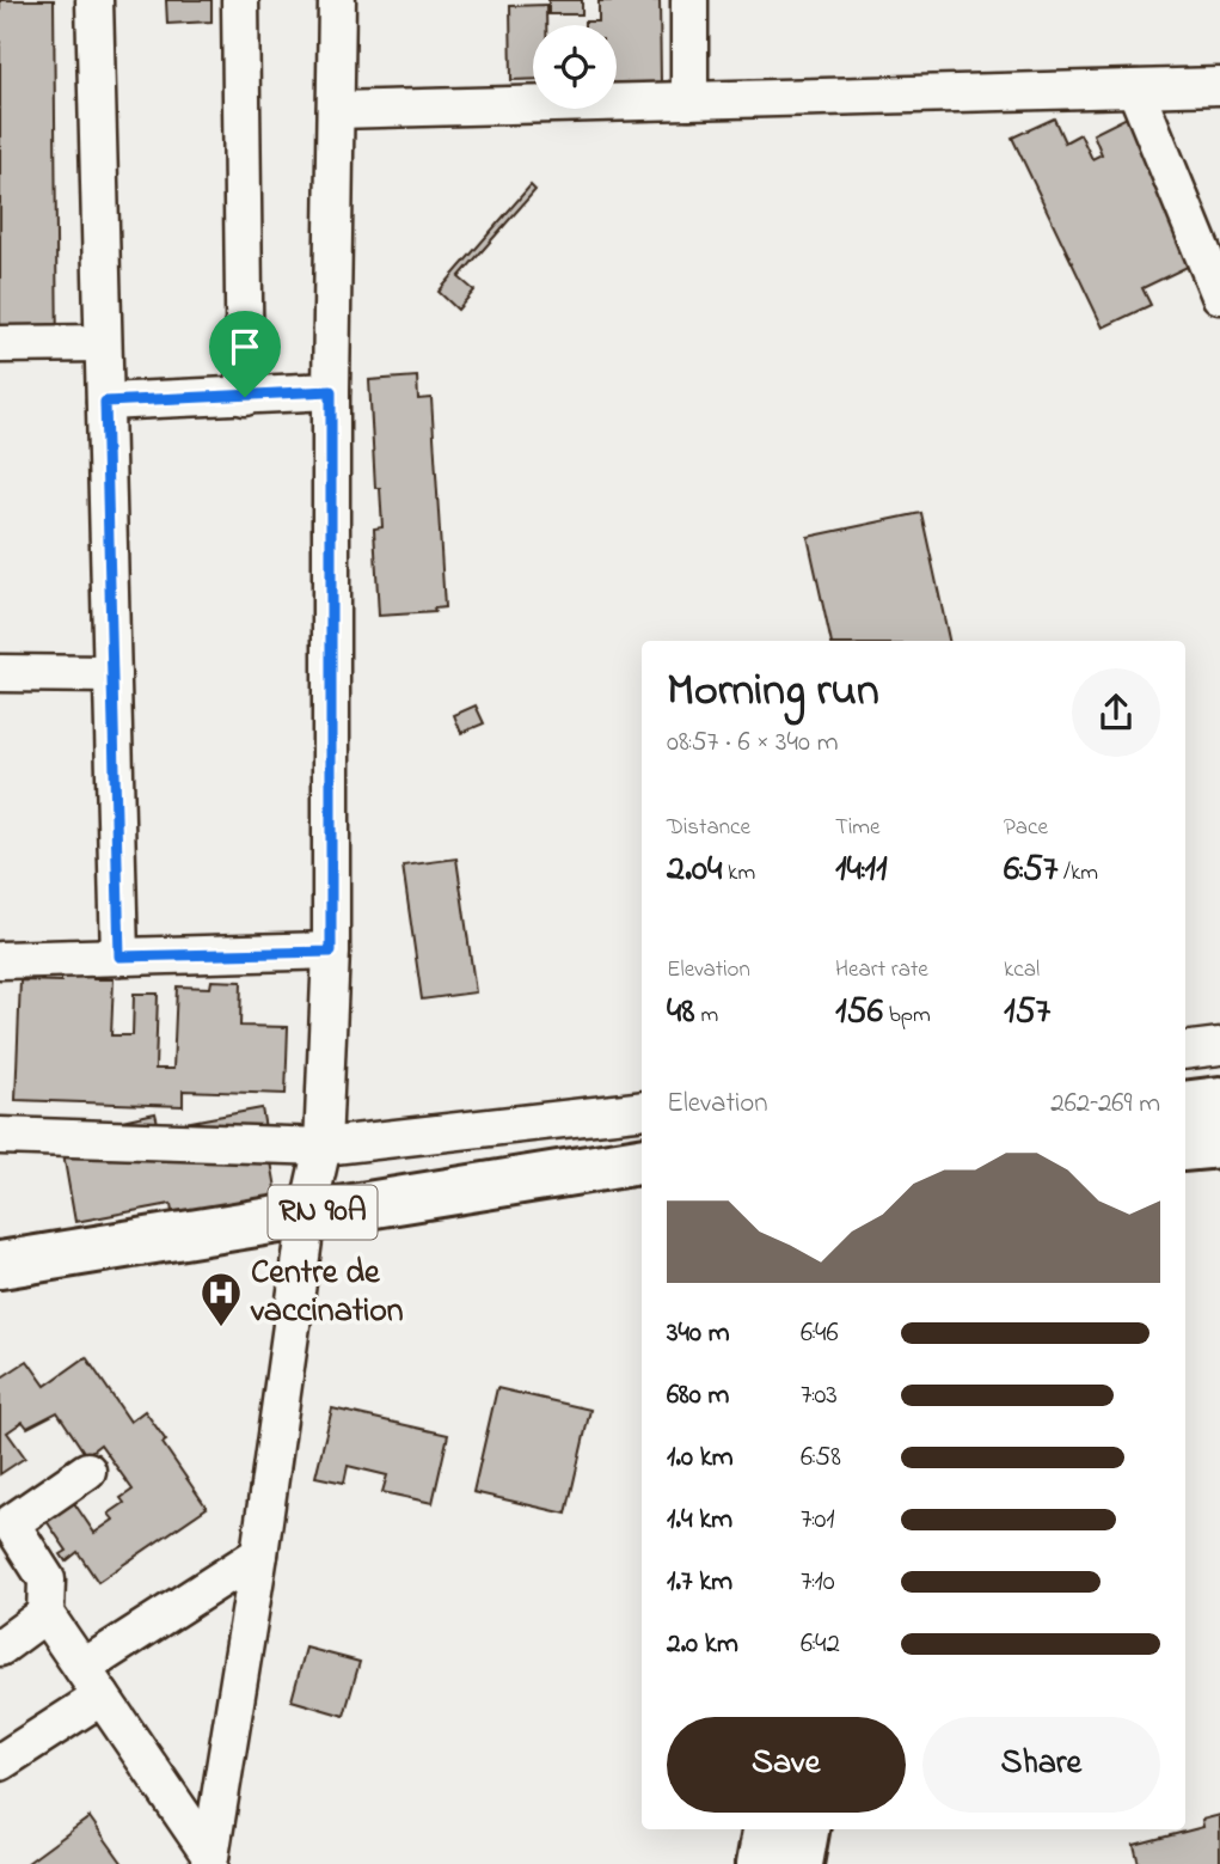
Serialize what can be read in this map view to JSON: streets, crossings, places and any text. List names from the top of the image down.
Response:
{
  "streets": {
    "main road": ["RN 90A"]
  },
  "places": {
    "hospital": ["Centre de vaccination"]
  },
  "page": {
    "heading": ["Morning run", "08:57 · 6 × 340 m"],
    "stats": [
      ["Distance", "2.04 km"],
      ["Time", "14:11"],
      ["Pace", "6:57 /km"],
      ["Elevation", "48 m"],
      ["Heart rate", "156 bpm"],
      ["kcal", "157"]
    ],
    "chart": ["Elevation", "262–269 m"],
    "list": [
      {
        "name": "340 m",
        "note": "6:46"
      },
      {
        "name": "680 m",
        "note": "7:03"
      },
      {
        "name": "1.0 km",
        "note": "6:58"
      },
      {
        "name": "1.4 km",
        "note": "7:01"
      },
      {
        "name": "1.7 km",
        "note": "7:10"
      },
      {
        "name": "2.0 km",
        "note": "6:42"
      }
    ],
    "buttons": ["Save", "Share"]
  }
}
